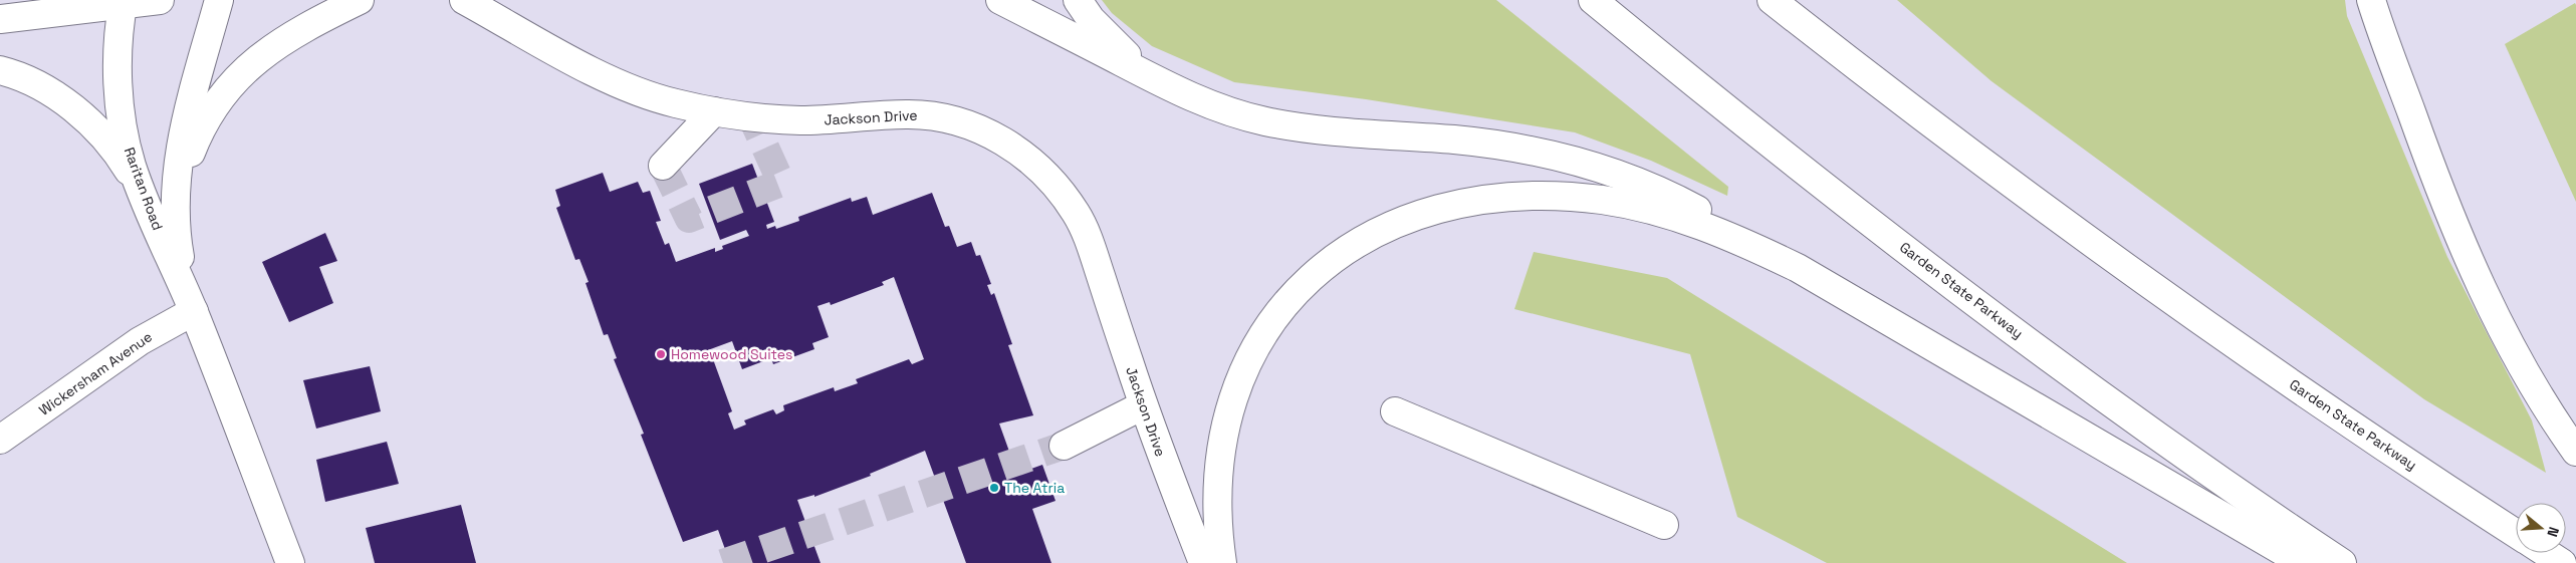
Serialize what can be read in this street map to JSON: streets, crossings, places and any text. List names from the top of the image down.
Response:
{
  "streets": {
    "main road": [
      "Jackson Drive",
      "Raritan Road",
      "Garden State Parkway",
      "Wickersham Avenue"
    ]
  },
  "crossings": [
    ["Raritan Road", "Wickersham Avenue"]
  ],
  "places": ["Homewood Suites", "The Atria"],
  "north": "right"
}
